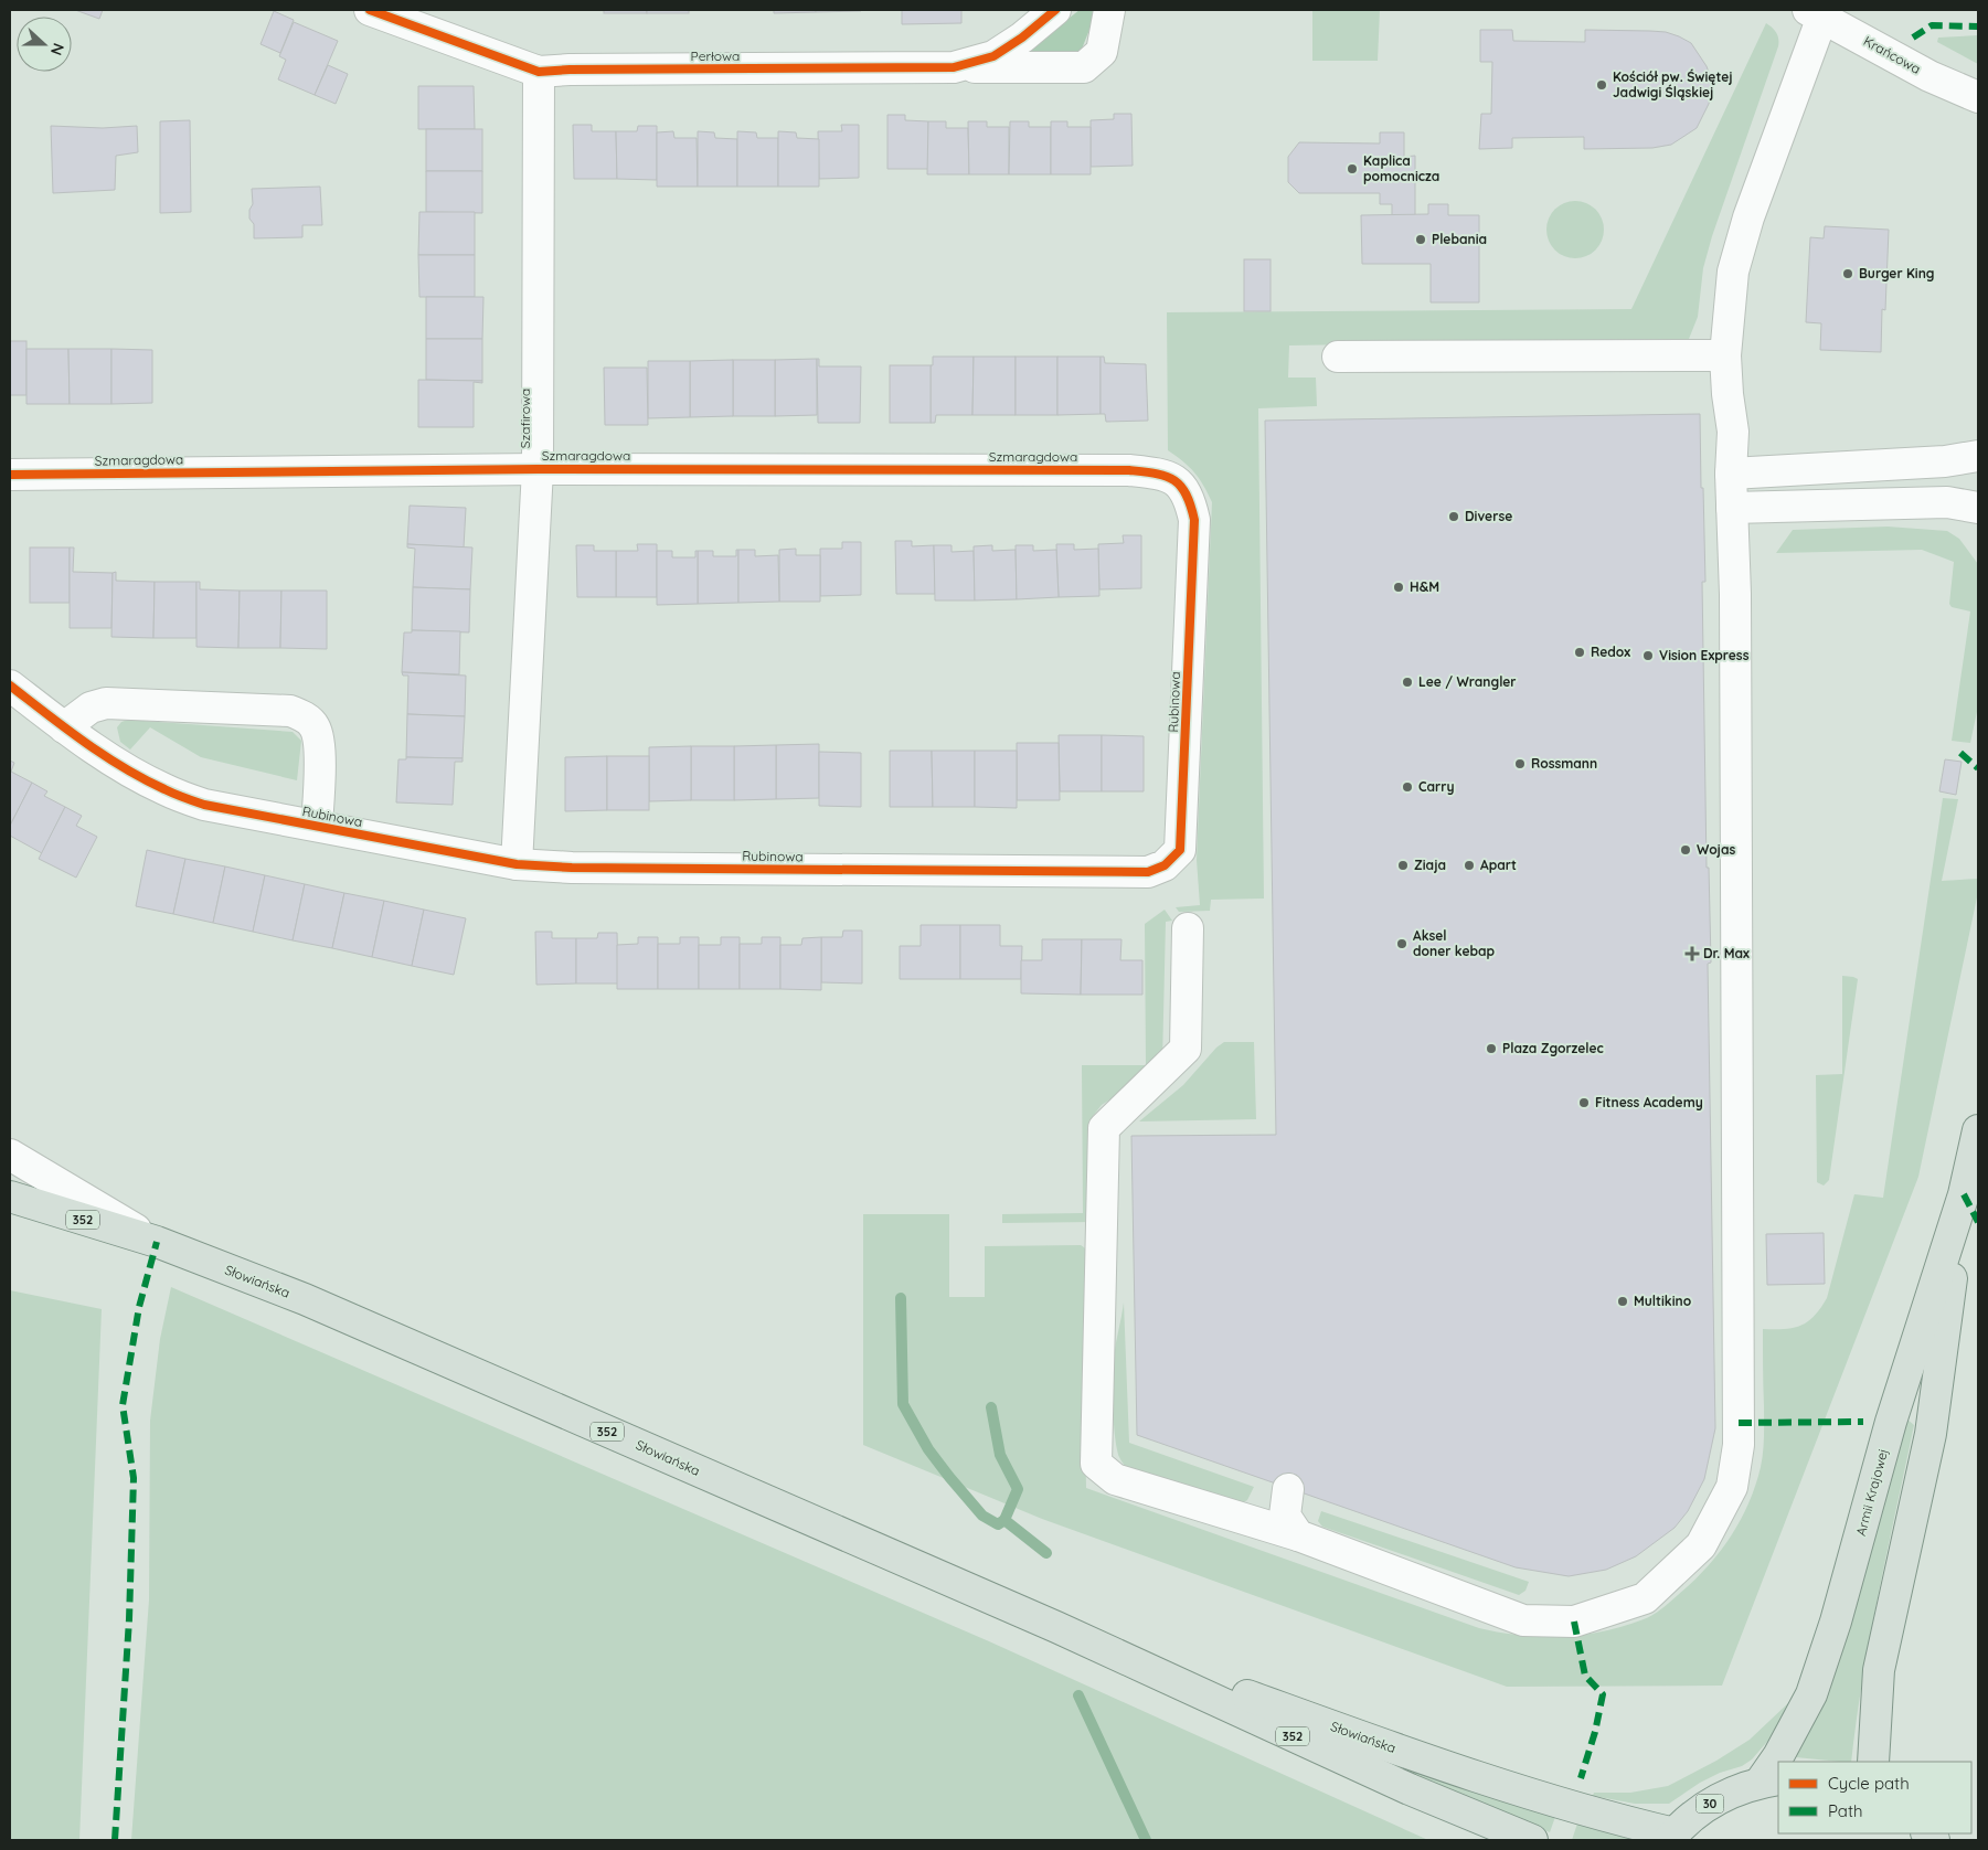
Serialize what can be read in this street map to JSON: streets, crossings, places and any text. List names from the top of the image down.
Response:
{
  "streets": {
    "main road": [
      "352",
      "Słowiańska",
      "Armii Krajowej",
      "30"
    ],
    "street": [
      "Krańcowa",
      "Perłowa",
      "Szafirowa",
      "Szmaragdowa",
      "Rubinowa"
    ]
  },
  "crossings": [
    ["Perłowa", "Szafirowa"],
    ["Szafirowa", "Szmaragdowa"],
    ["Szafirowa", "Rubinowa"],
    ["Szmaragdowa", "Rubinowa"],
    ["352", "Słowiańska"],
    ["Słowiańska", "30"],
    ["Armii Krajowej", "30"]
  ],
  "places": {
    "other": [
      "Kościół pw. Świętej Jadwigi Śląskiej",
      "Kaplica pomocnicza",
      "Plebania",
      "Burger King",
      "Diverse",
      "H&M",
      "Redox",
      "Vision Express",
      "Lee / Wrangler",
      "Rossmann",
      "Carry",
      "Wojas",
      "Ziaja",
      "Apart",
      "Aksel doner kebap",
      "Plaza Zgorzelec",
      "Fitness Academy",
      "Multikino"
    ],
    "health": ["Dr. Max"]
  },
  "legend": ["Cycle path", "Path"],
  "north": "right"
}
